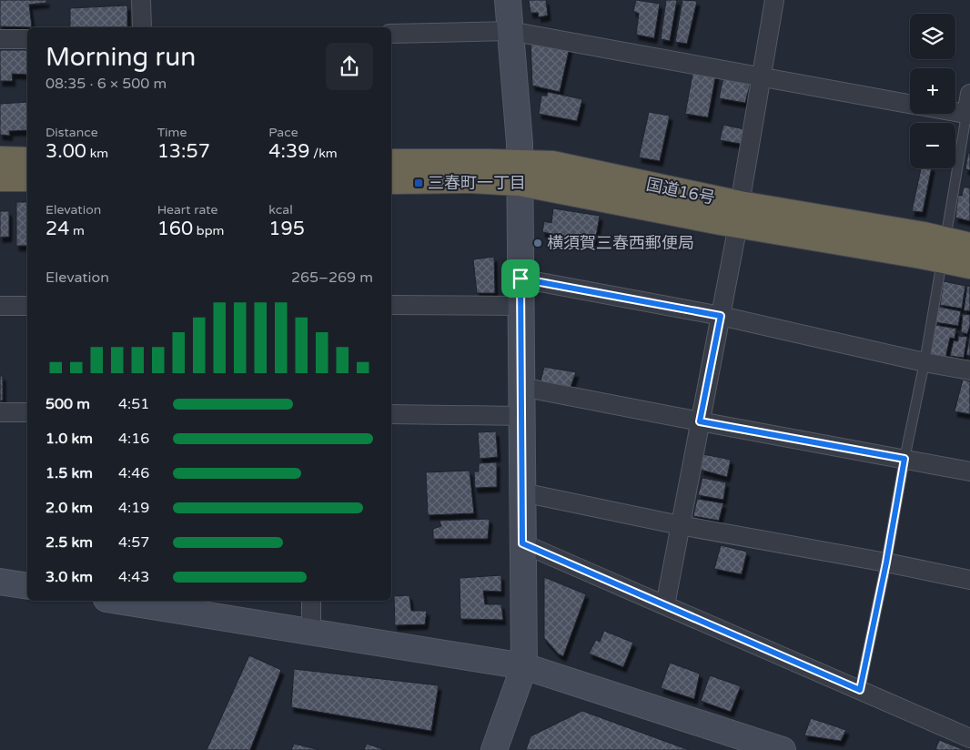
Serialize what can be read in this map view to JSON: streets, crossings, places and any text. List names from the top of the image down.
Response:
{
  "streets": {
    "highway": ["国道16号"]
  },
  "places": {
    "transit": ["三春町一丁目"],
    "other": ["横須賀三春西郵便局"]
  },
  "page": {
    "map_buttons": ["+", "−"],
    "heading": ["Morning run", "08:35 · 6 × 500 m"],
    "stats": [
      ["Distance", "3.00 km"],
      ["Time", "13:57"],
      ["Pace", "4:39 /km"],
      ["Elevation", "24 m"],
      ["Heart rate", "160 bpm"],
      ["kcal", "195"]
    ],
    "chart": ["Elevation", "265–269 m"],
    "list": [
      {
        "name": "500 m",
        "note": "4:51"
      },
      {
        "name": "1.0 km",
        "note": "4:16"
      },
      {
        "name": "1.5 km",
        "note": "4:46"
      },
      {
        "name": "2.0 km",
        "note": "4:19"
      },
      {
        "name": "2.5 km",
        "note": "4:57"
      },
      {
        "name": "3.0 km",
        "note": "4:43"
      }
    ]
  }
}
